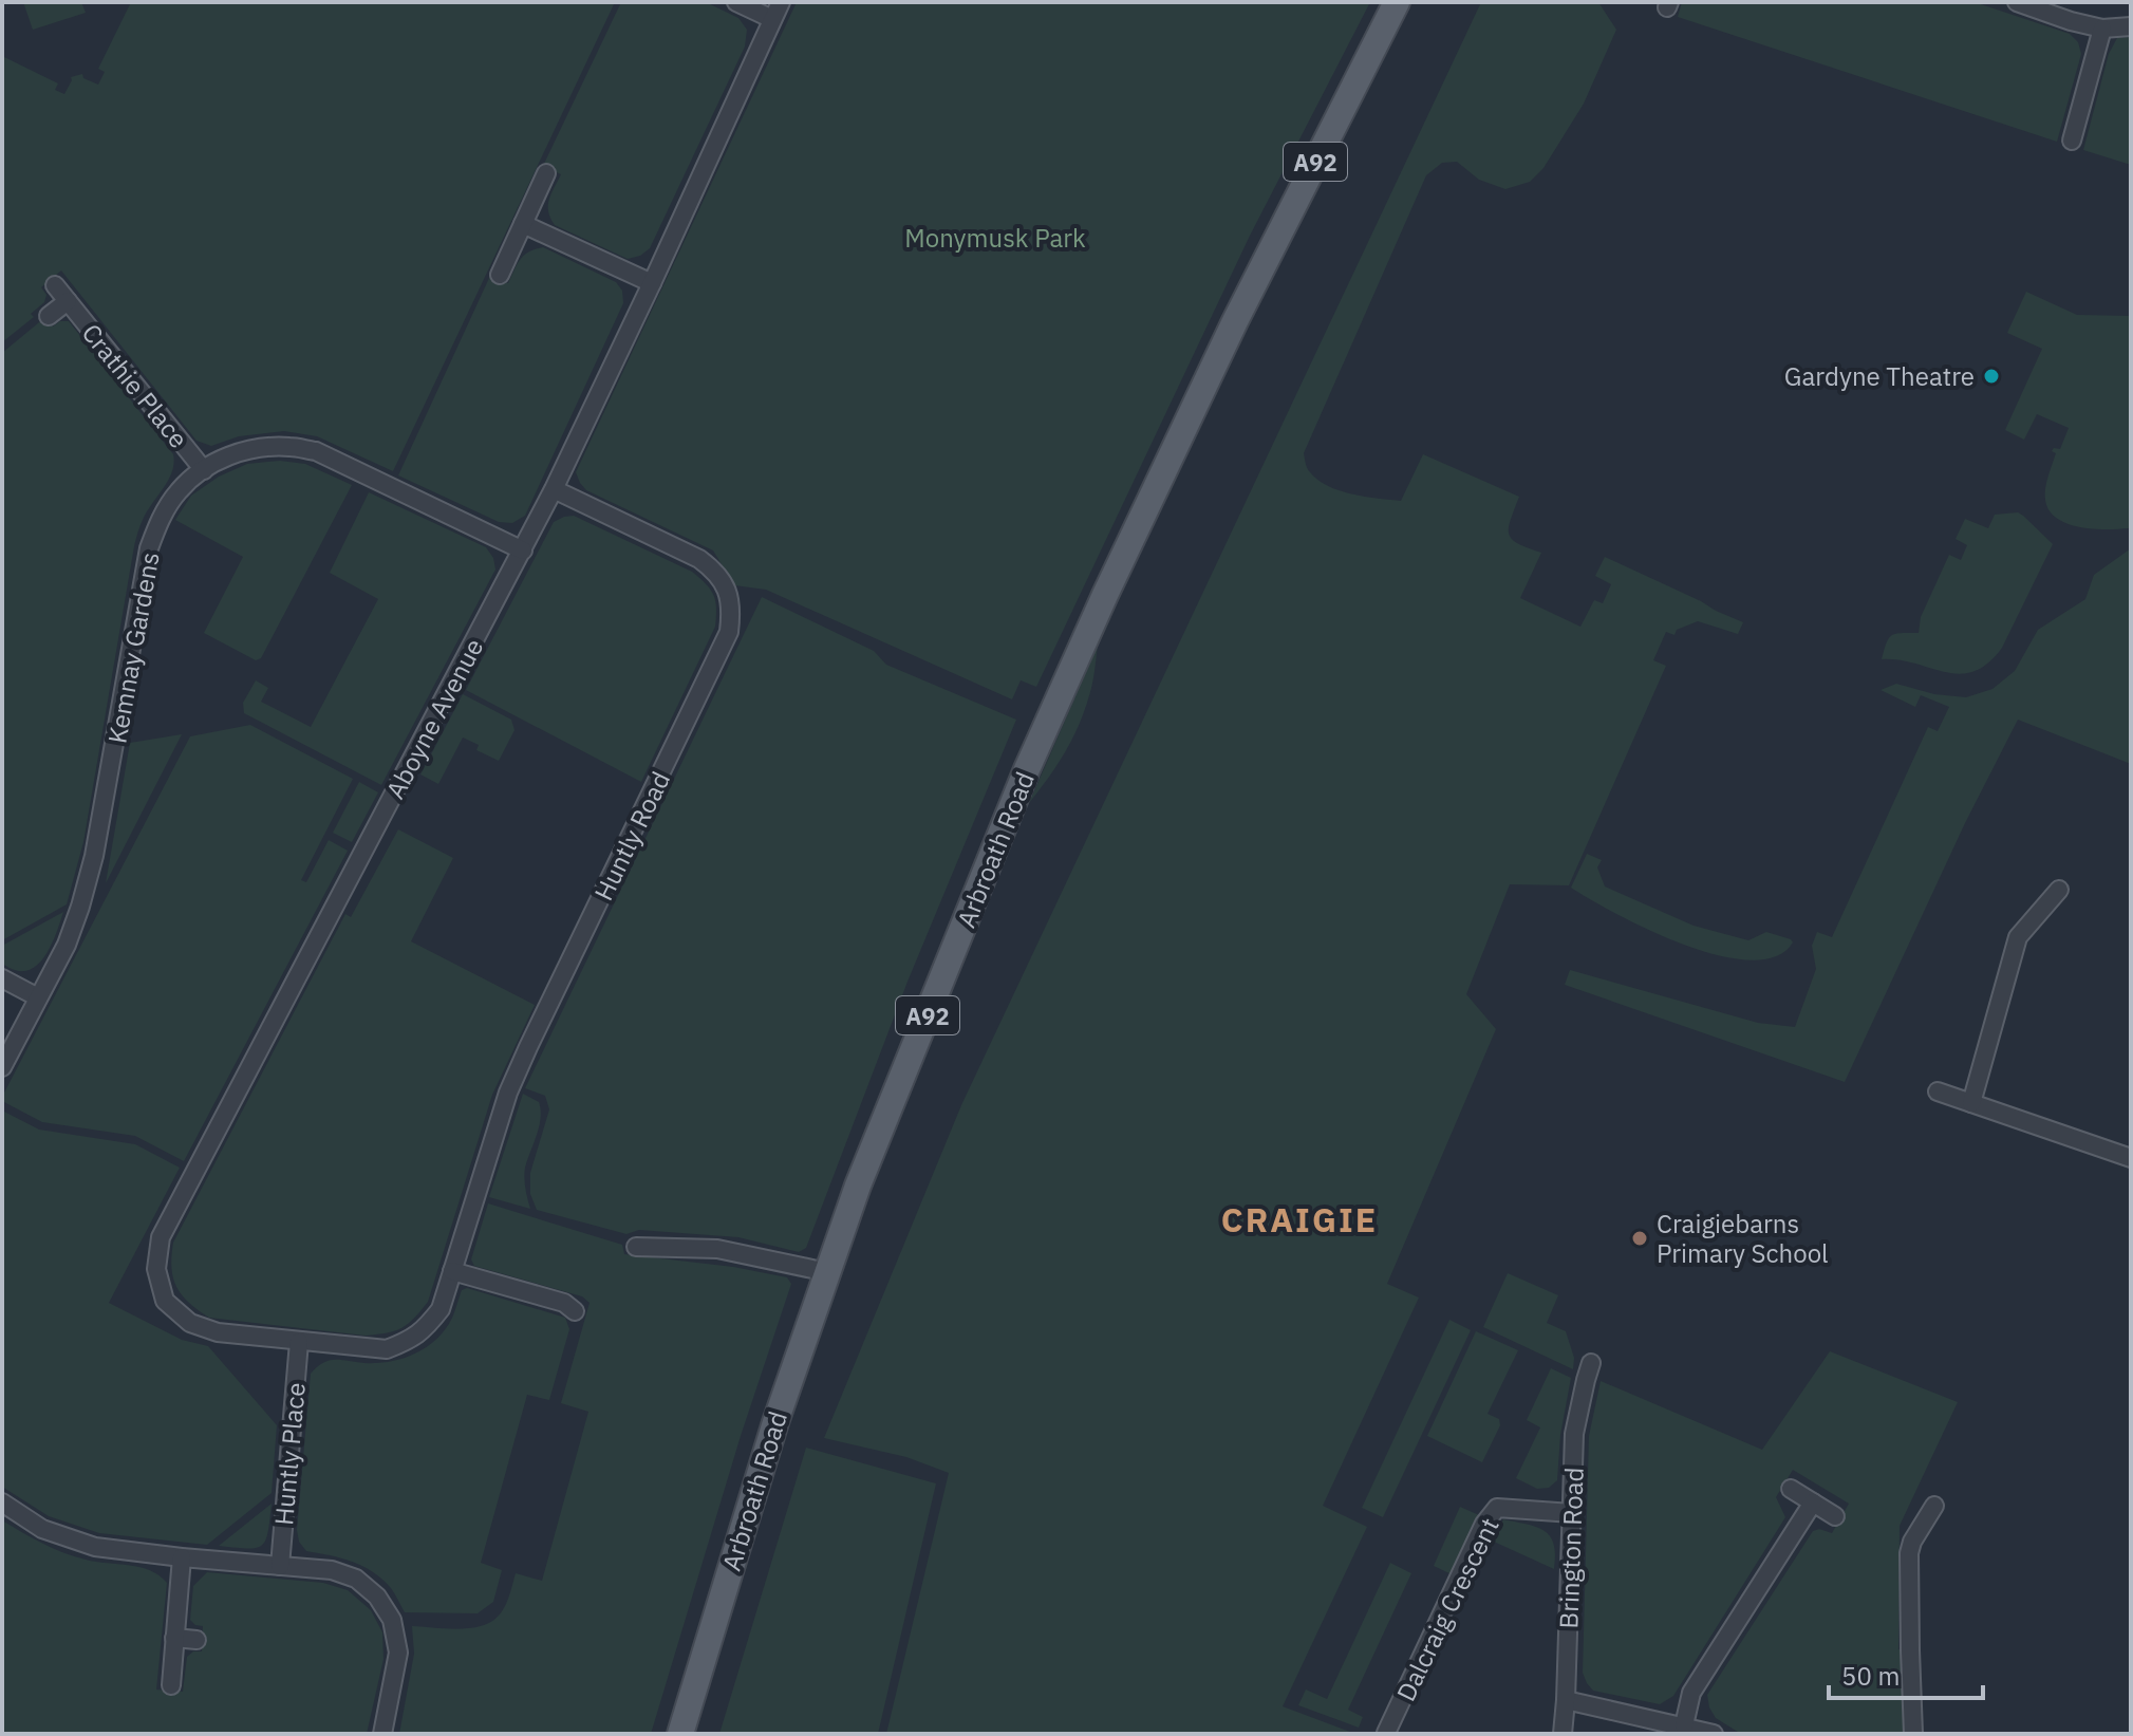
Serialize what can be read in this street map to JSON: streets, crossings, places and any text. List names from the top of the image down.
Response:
{
  "streets": {
    "main road": ["A92", "Arbroath Road"],
    "street": [
      "Crathie Place",
      "Kemnay Gardens",
      "Aboyne Avenue",
      "Huntly Road",
      "Huntly Place",
      "Brington Road",
      "Dalcraig Crescent"
    ]
  },
  "crossings": [
    ["Crathie Place", "Kemnay Gardens"],
    ["Kemnay Gardens", "Aboyne Avenue"],
    ["Aboyne Avenue", "Huntly Road"],
    ["Aboyne Avenue", "Huntly Place"],
    ["Huntly Road", "Huntly Place"],
    ["Brington Road", "Dalcraig Crescent"]
  ],
  "districts": ["CRAIGIE"],
  "parks": ["Monymusk Park"],
  "places": ["Gardyne Theatre", "Craigiebarns Primary School"],
  "scale_bar": "50 m"
}
